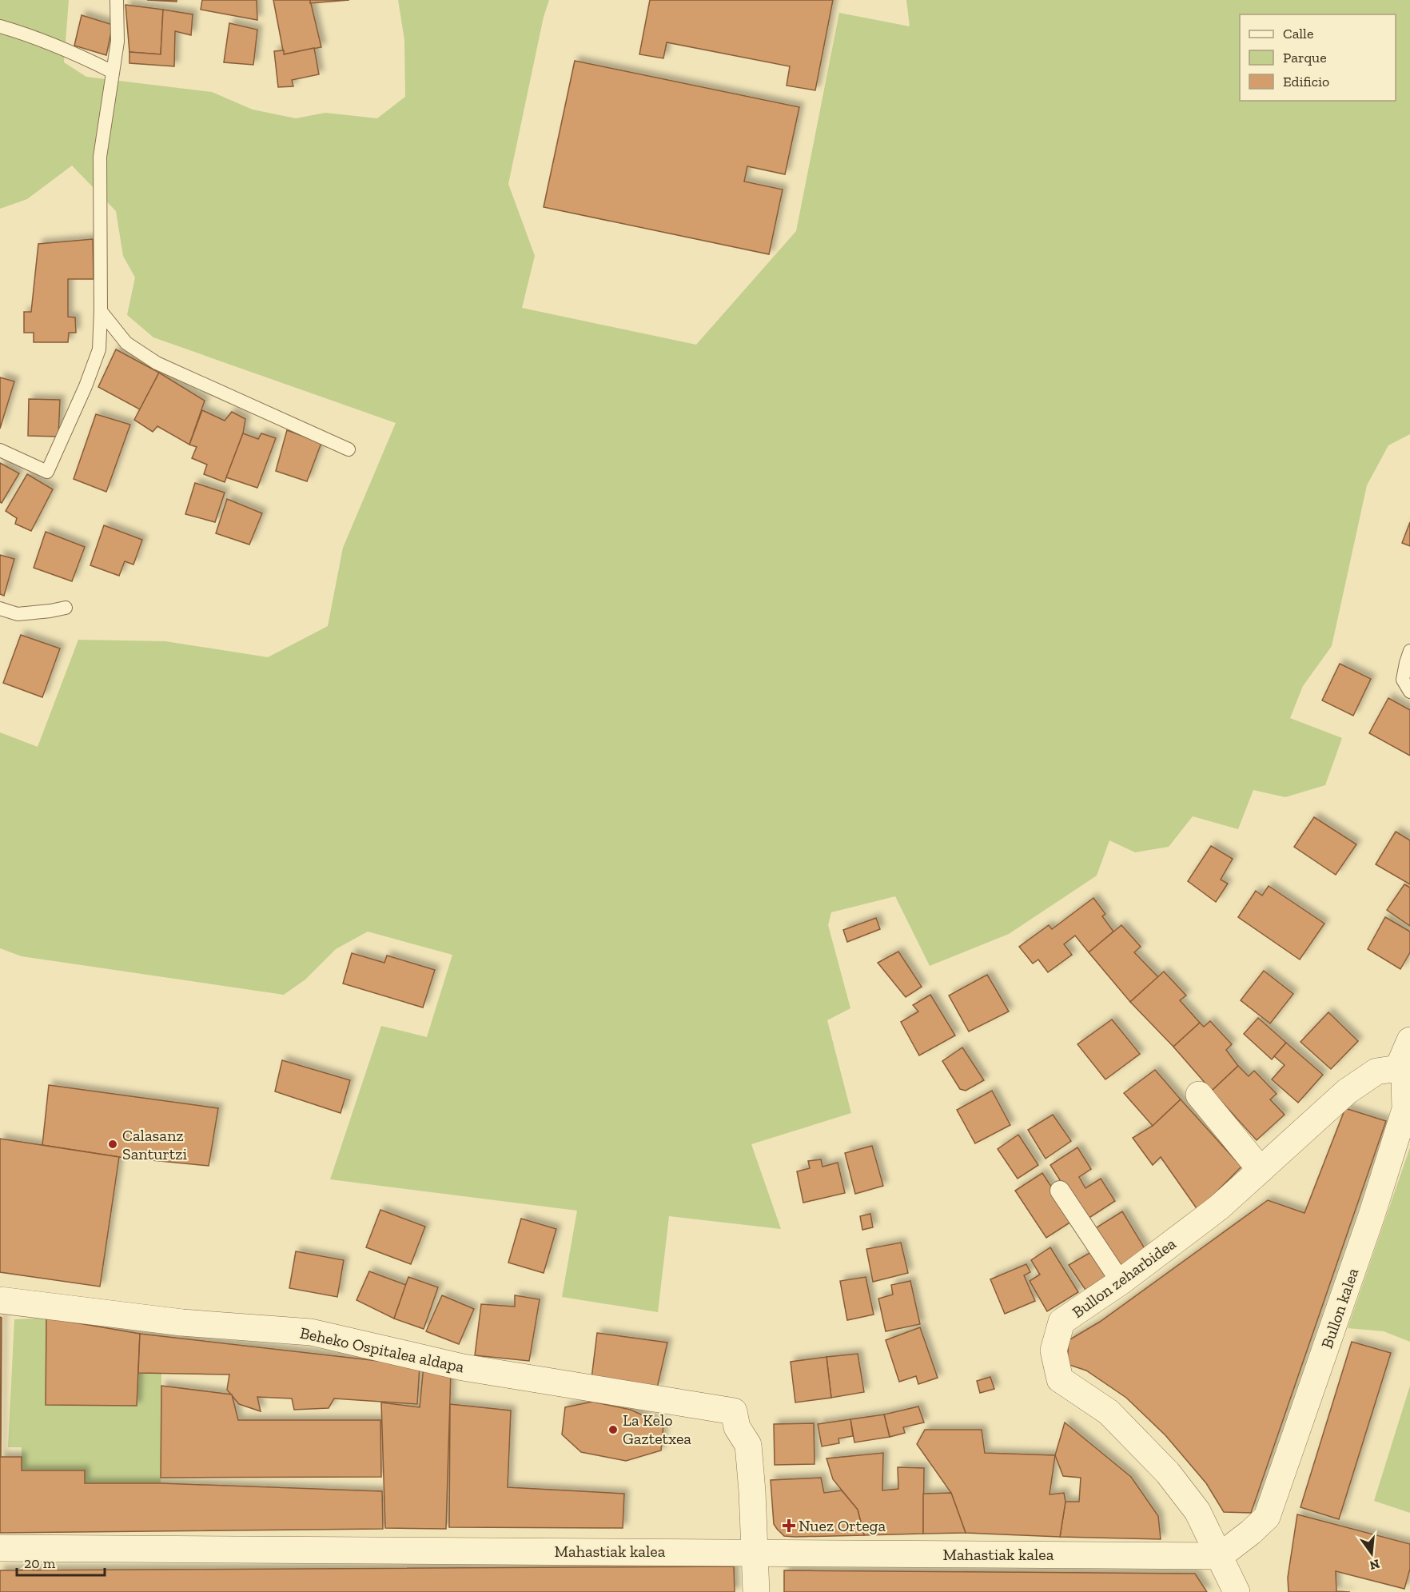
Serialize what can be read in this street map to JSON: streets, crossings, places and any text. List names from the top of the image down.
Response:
{
  "streets": {
    "street": [
      "Bullon zeharbidea",
      "Bullon kalea",
      "Beheko Ospitalea aldapa",
      "Mahastiak kalea"
    ]
  },
  "crossings": [
    ["Bullon zeharbidea", "Bullon kalea"],
    ["Bullon zeharbidea", "Mahastiak kalea"],
    ["Bullon kalea", "Mahastiak kalea"],
    ["Beheko Ospitalea aldapa", "Mahastiak kalea"]
  ],
  "places": {
    "other": ["Calasanz Santurtzi", "La Kelo Gaztetxea"],
    "health": ["Nuez Ortega"]
  },
  "legend": ["Calle", "Parque", "Edificio"],
  "scale_bar": "20 m",
  "north": "bottom"
}
